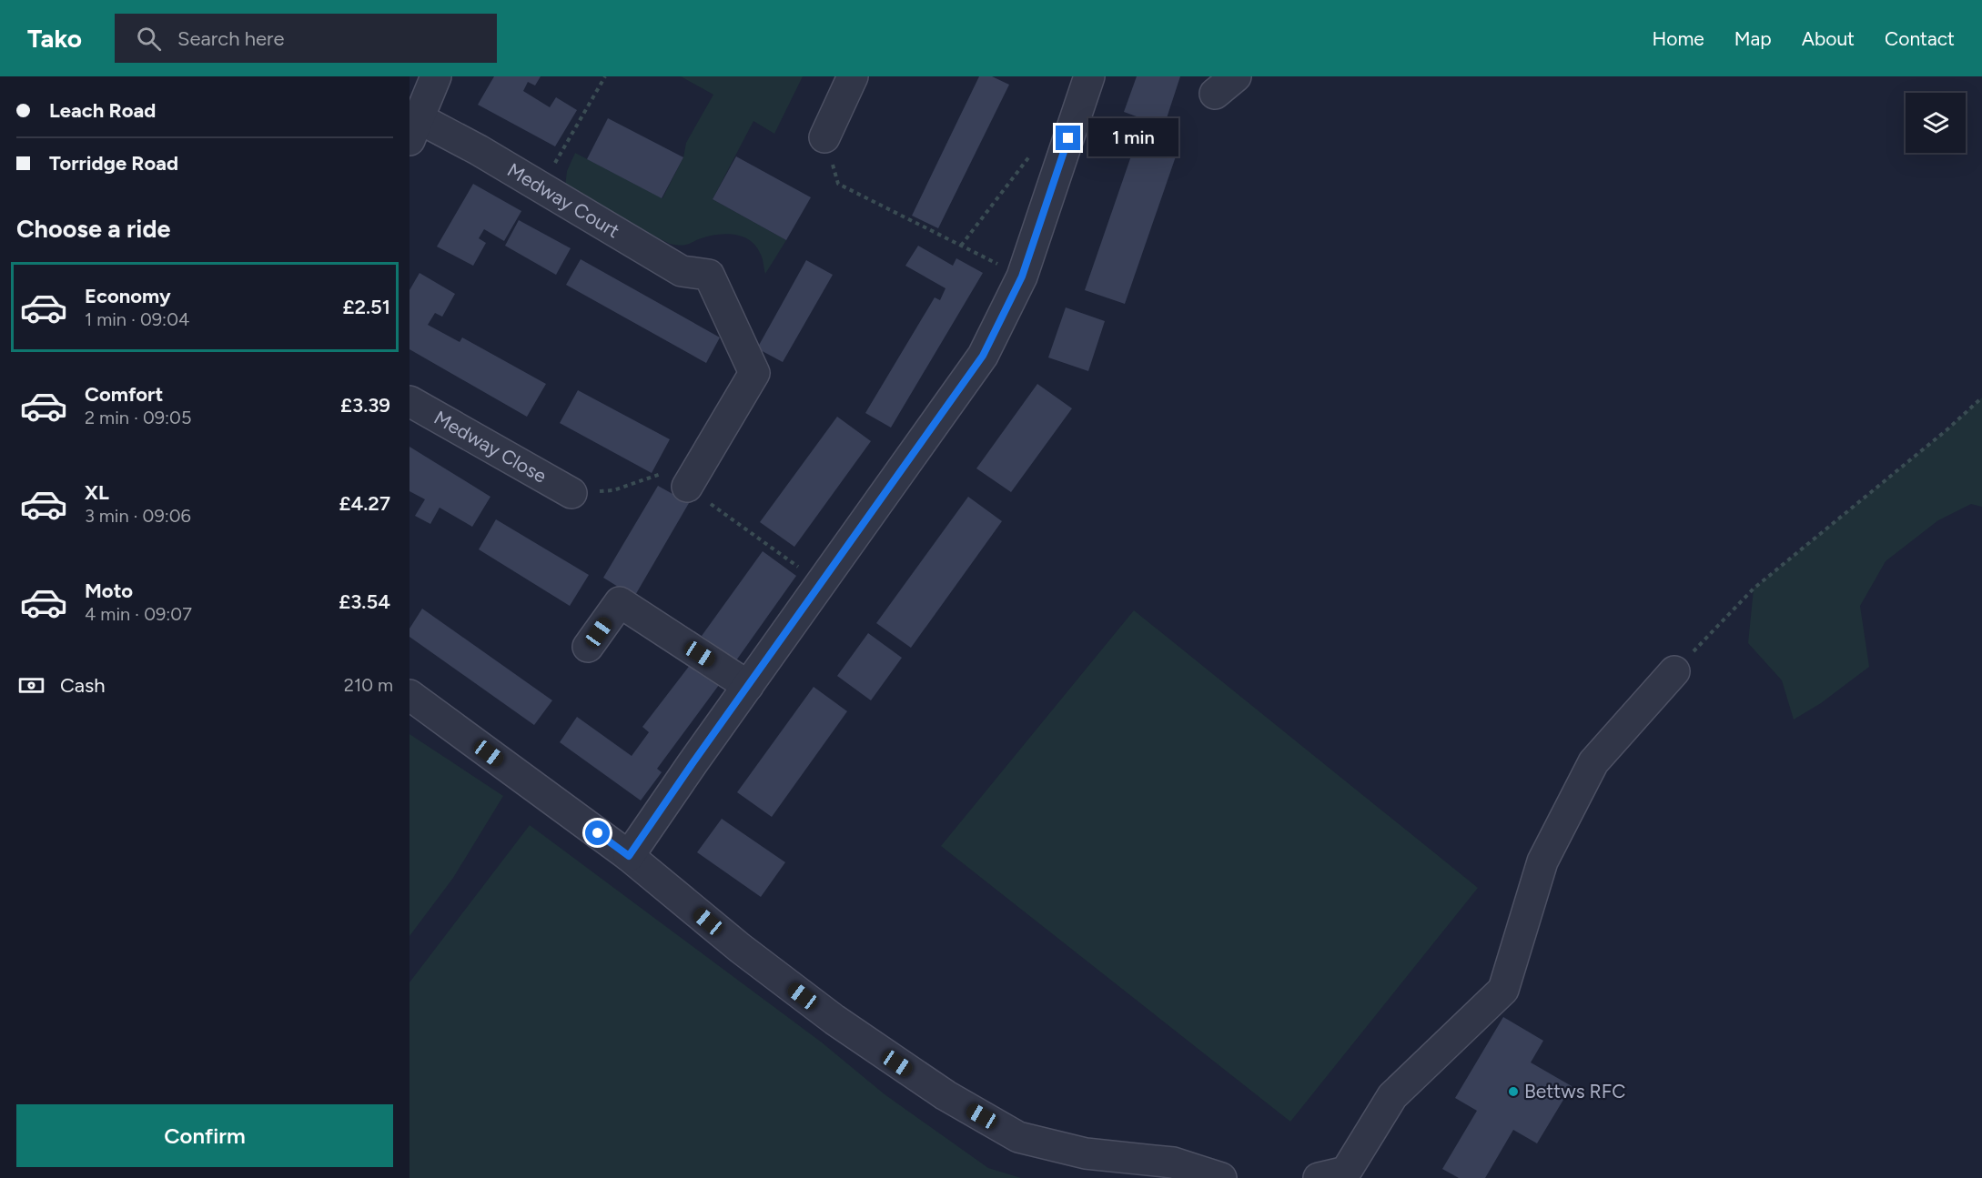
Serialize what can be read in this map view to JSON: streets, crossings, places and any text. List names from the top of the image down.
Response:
{
  "streets": {
    "street": ["Medway Court", "Medway Close"]
  },
  "places": ["Bettws RFC"],
  "page": {
    "header": "Tako",
    "search": "Search here",
    "nav": [
      "Home",
      "Map",
      "About",
      "Contact"
    ],
    "banner": ["Leach Road", "Torridge Road"],
    "bubble": "1 min",
    "heading": "Choose a ride",
    "list": [
      {
        "name": "Economy",
        "note": "1 min · 09:04",
        "value": "£2.51"
      },
      {
        "name": "Comfort",
        "note": "2 min · 09:05",
        "value": "£3.39"
      },
      {
        "name": "XL",
        "note": "3 min · 09:06",
        "value": "£4.27"
      },
      {
        "name": "Moto",
        "note": "4 min · 09:07",
        "value": "£3.54"
      }
    ],
    "pay": ["Cash", "210 m"],
    "buttons": "Confirm"
  }
}
